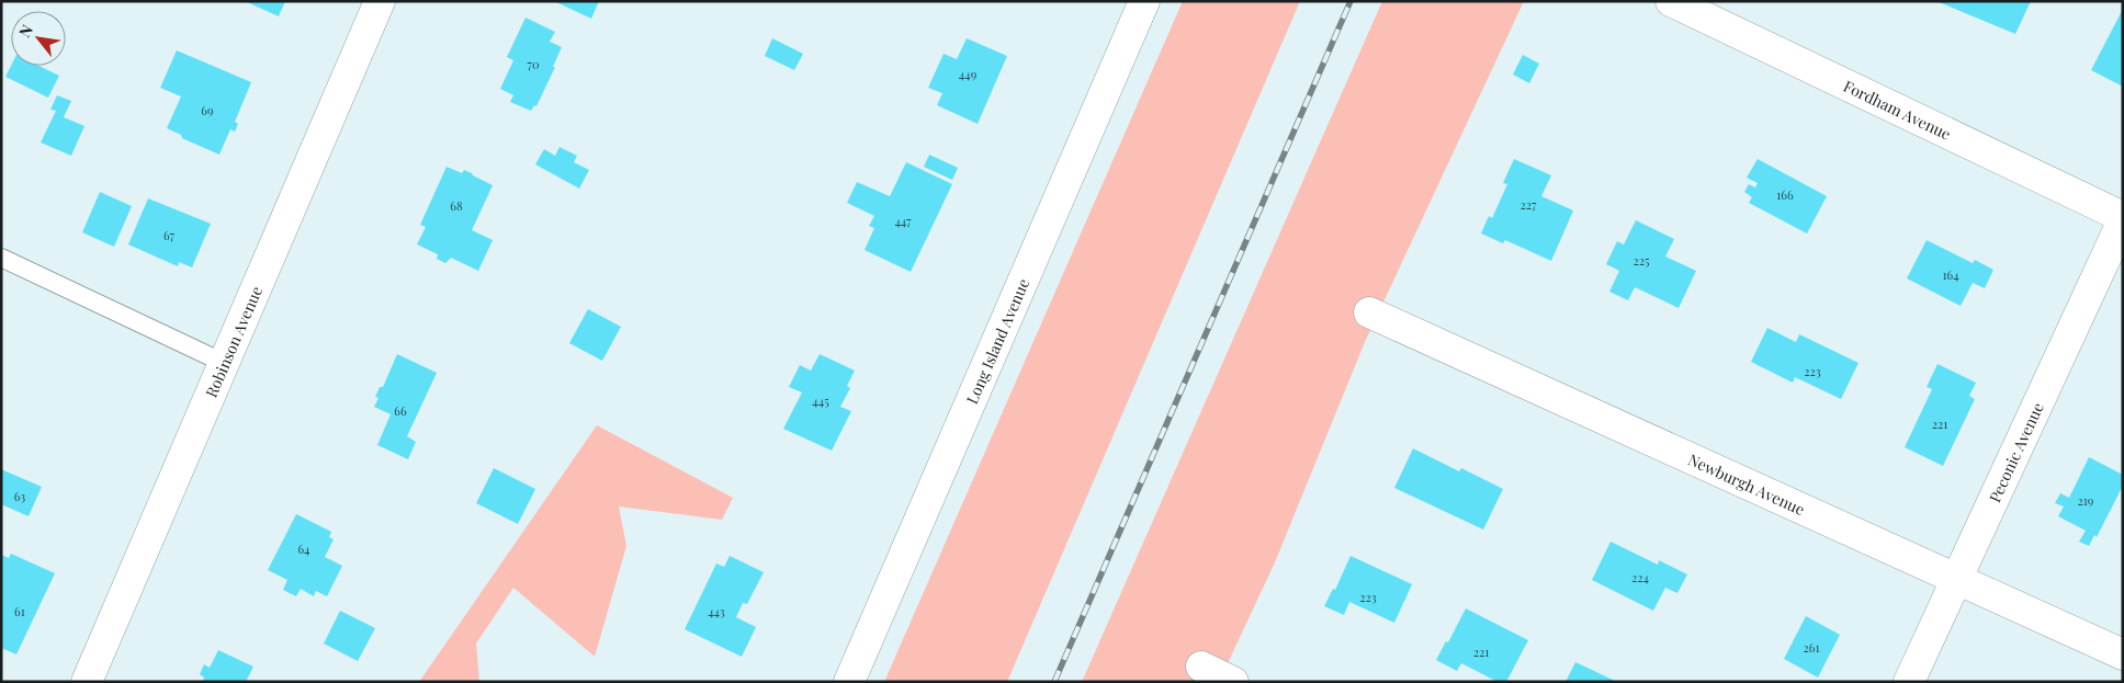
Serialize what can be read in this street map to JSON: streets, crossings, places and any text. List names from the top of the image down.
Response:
{
  "streets": {
    "street": [
      "Fordham Avenue",
      "Long Island Avenue",
      "Robinson Avenue",
      "Peconic Avenue",
      "Newburgh Avenue"
    ]
  },
  "crossings": [
    ["Fordham Avenue", "Peconic Avenue"],
    ["Peconic Avenue", "Newburgh Avenue"]
  ],
  "house_numbers": [
    "70",
    "449",
    "69",
    "166",
    "227",
    "68",
    "447",
    "67",
    "225",
    "164",
    "223",
    "445",
    "66",
    "221",
    "63",
    "219",
    "64",
    "224",
    "223",
    "61",
    "443",
    "261",
    "221"
  ],
  "north": "top left"
}
